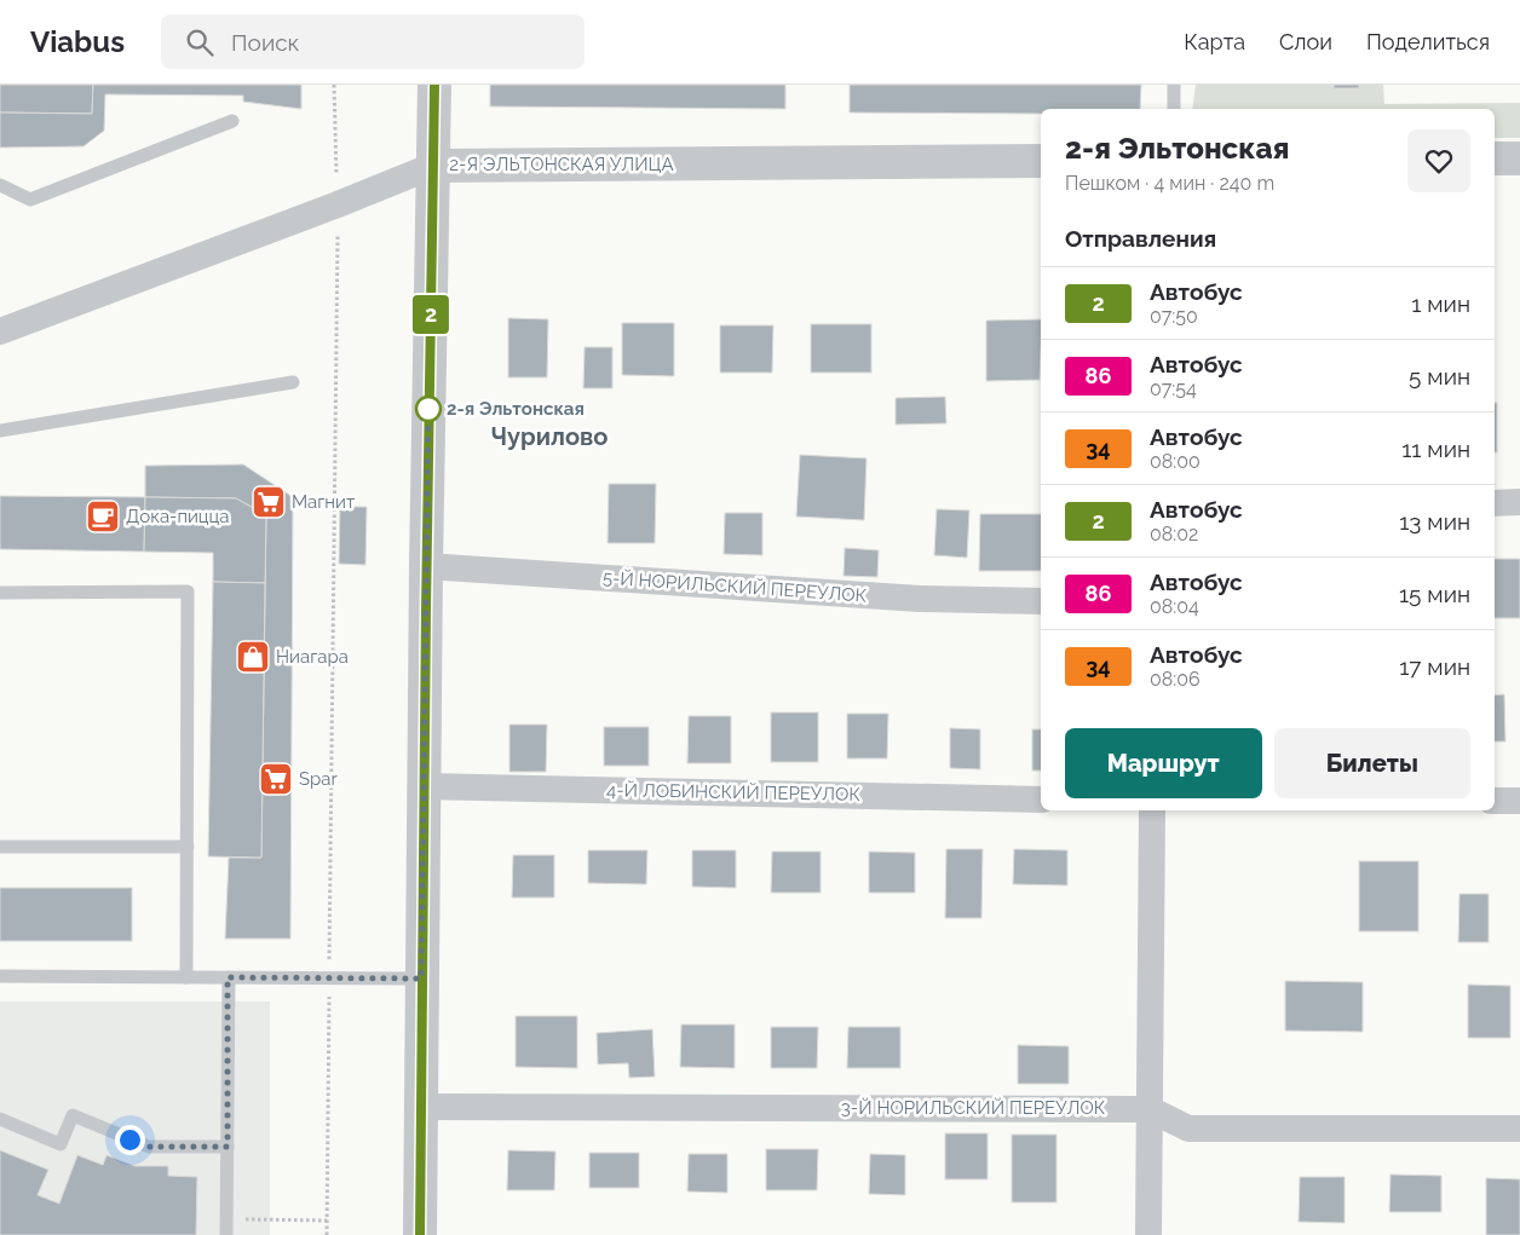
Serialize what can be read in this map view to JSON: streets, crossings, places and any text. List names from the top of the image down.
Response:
{
  "streets": {
    "street": [
      "2-Я ЭЛЬТОНСКАЯ УЛИЦА",
      "5-Й НОРИЛЬСКИЙ ПЕРЕУЛОК",
      "4-Й ЛОБИНСКИЙ ПЕРЕУЛОК",
      "3-Й НОРИЛЬСКИЙ ПЕРЕУЛОК"
    ]
  },
  "districts": ["Чурилово"],
  "places": {
    "other": ["2-я Эльтонская"],
    "supermarket": ["Магнит", "Spar"],
    "cafe": ["Дока-пицца"],
    "shop": ["Ниагара"]
  },
  "lines": ["bus line 2"],
  "page": {
    "header": "Viabus",
    "search": "Поиск",
    "nav": ["Карта", "Слои", "Поделиться"],
    "on_map": "2",
    "heading": [
      ["2-я Эльтонская", "Пешком · 4 мин · 240 m"],
      "Отправления"
    ],
    "list": [
      {
        "mark": "2",
        "name": "Автобус",
        "note": "07:50",
        "value": "1 мин"
      },
      {
        "mark": "86",
        "name": "Автобус",
        "note": "07:54",
        "value": "5 мин"
      },
      {
        "mark": "34",
        "name": "Автобус",
        "note": "08:00",
        "value": "11 мин"
      },
      {
        "mark": "2",
        "name": "Автобус",
        "note": "08:02",
        "value": "13 мин"
      },
      {
        "mark": "86",
        "name": "Автобус",
        "note": "08:04",
        "value": "15 мин"
      },
      {
        "mark": "34",
        "name": "Автобус",
        "note": "08:06",
        "value": "17 мин"
      }
    ],
    "buttons": ["Маршрут", "Билеты"]
  }
}
